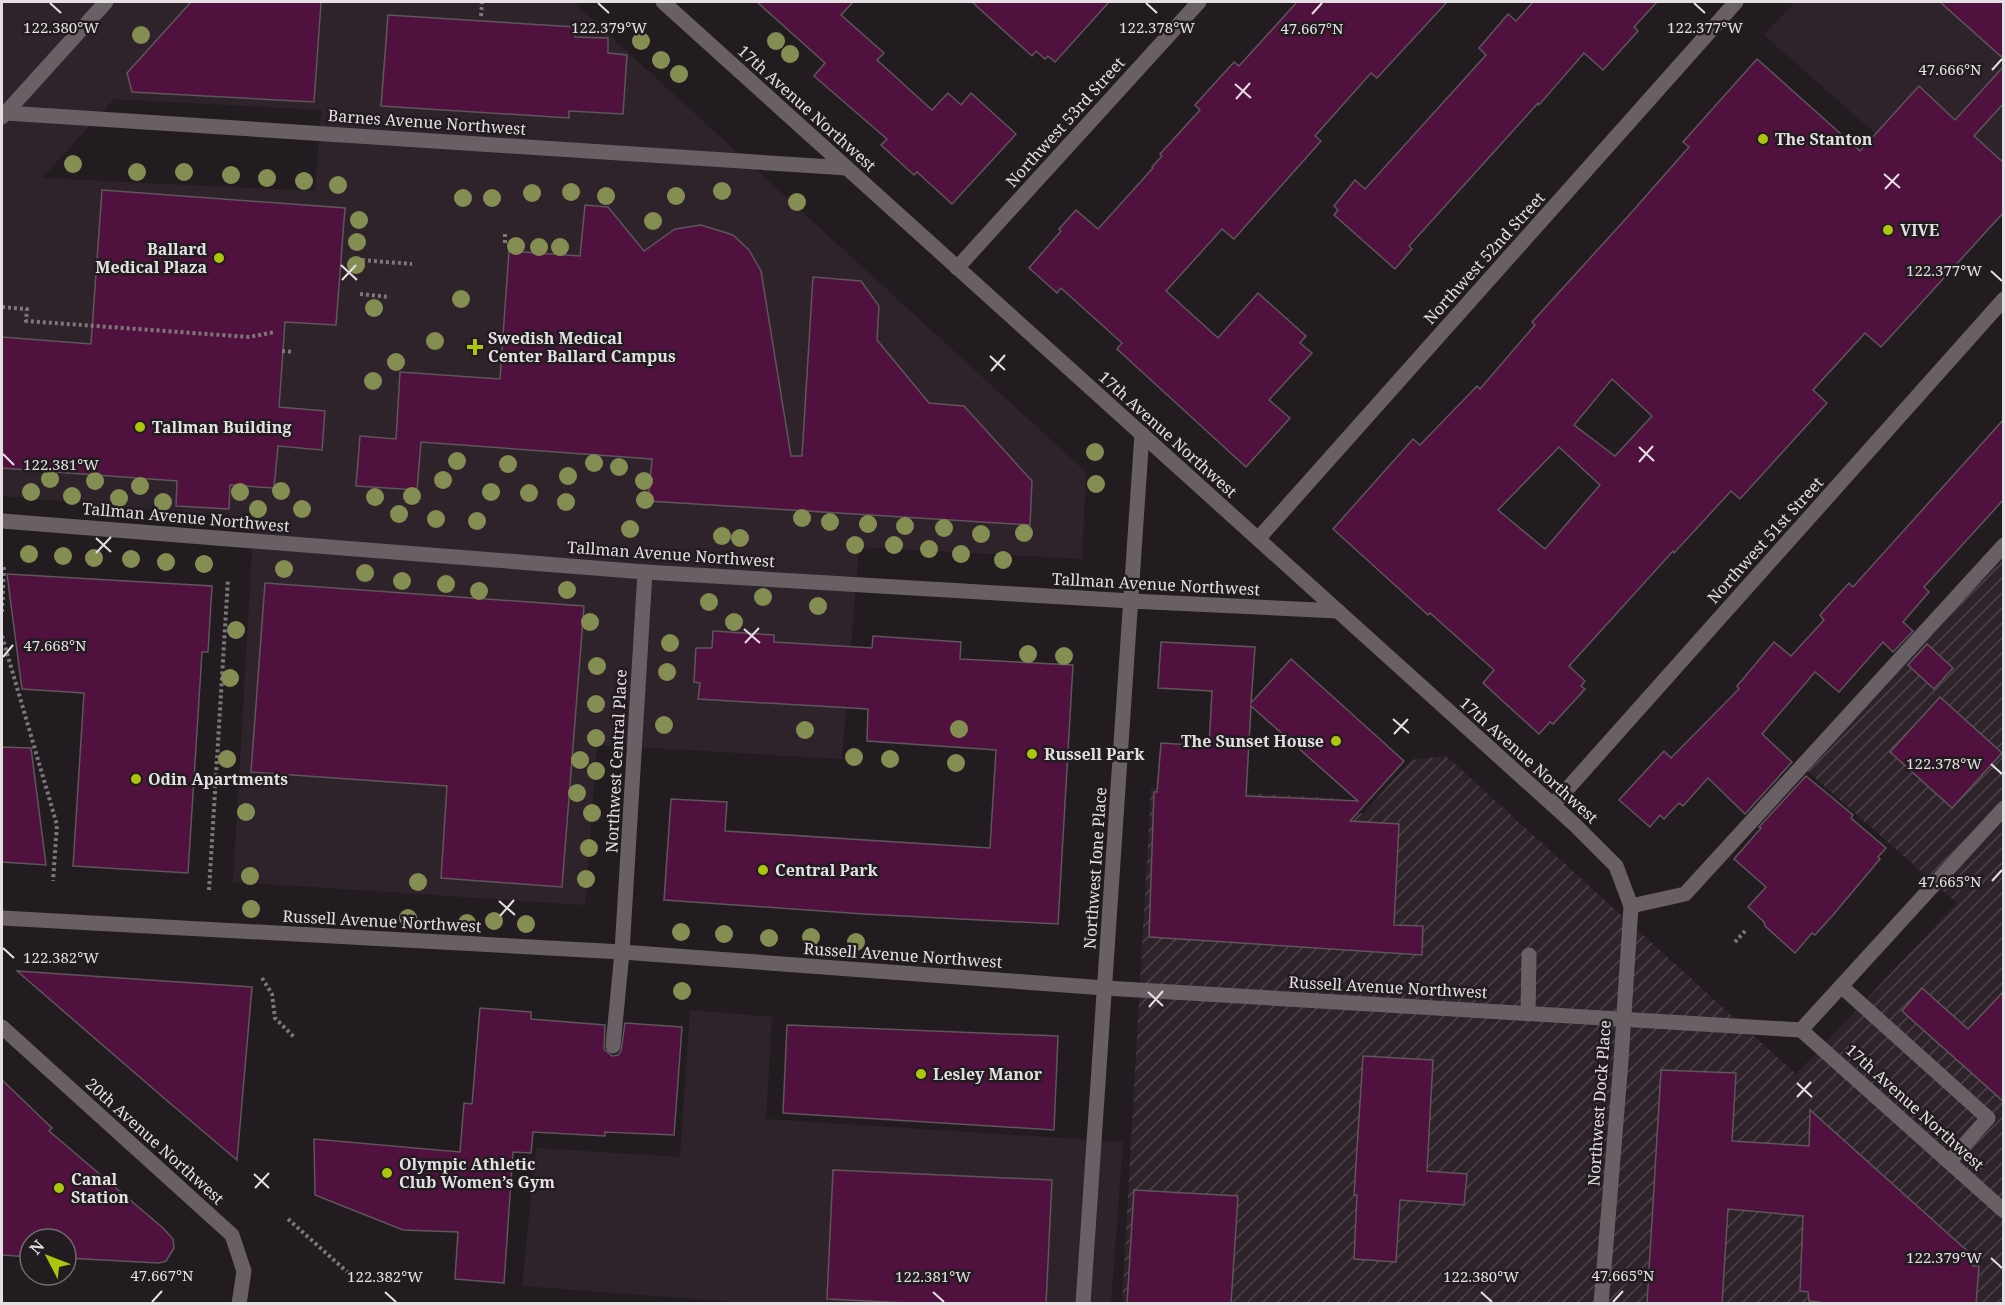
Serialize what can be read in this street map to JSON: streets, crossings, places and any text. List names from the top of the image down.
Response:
{
  "streets": {
    "street": [
      "17th Avenue Northwest",
      "Barnes Avenue Northwest",
      "Northwest 53rd Street",
      "Northwest 52nd Street",
      "Tallman Avenue Northwest",
      "Northwest 51st Street",
      "Northwest Central Place",
      "Northwest Ione Place",
      "Russell Avenue Northwest",
      "Northwest Dock Place",
      "20th Avenue Northwest"
    ]
  },
  "crossings": [
    ["17th Avenue Northwest", "Barnes Avenue Northwest"],
    ["17th Avenue Northwest", "Northwest 53rd Street"],
    ["17th Avenue Northwest", "Northwest 52nd Street"],
    ["17th Avenue Northwest", "Tallman Avenue Northwest"],
    ["17th Avenue Northwest", "Northwest 51st Street"],
    ["17th Avenue Northwest", "Northwest Ione Place"],
    ["17th Avenue Northwest", "Russell Avenue Northwest"],
    ["17th Avenue Northwest", "Northwest Dock Place"],
    ["Tallman Avenue Northwest", "Northwest Central Place"],
    ["Tallman Avenue Northwest", "Northwest Ione Place"],
    ["Northwest Central Place", "Russell Avenue Northwest"],
    ["Northwest Ione Place", "Russell Avenue Northwest"],
    ["Russell Avenue Northwest", "Northwest Dock Place"]
  ],
  "places": {
    "other": [
      "The Stanton",
      "VIVE",
      "Ballard Medical Plaza",
      "Tallman Building",
      "The Sunset House",
      "Russell Park",
      "Odin Apartments",
      "Central Park",
      "Lesley Manor",
      "Olympic Athletic Club Women’s Gym",
      "Canal Station"
    ],
    "health": ["Swedish Medical Center Ballard Campus"]
  },
  "north": "top left",
  "coordinates": [
    "122.380°W",
    "122.379°W",
    "122.378°W",
    "122.377°W",
    "47.667°N",
    "47.666°N",
    "122.381°W",
    "47.668°N",
    "47.665°N",
    "122.382°W"
  ]
}
